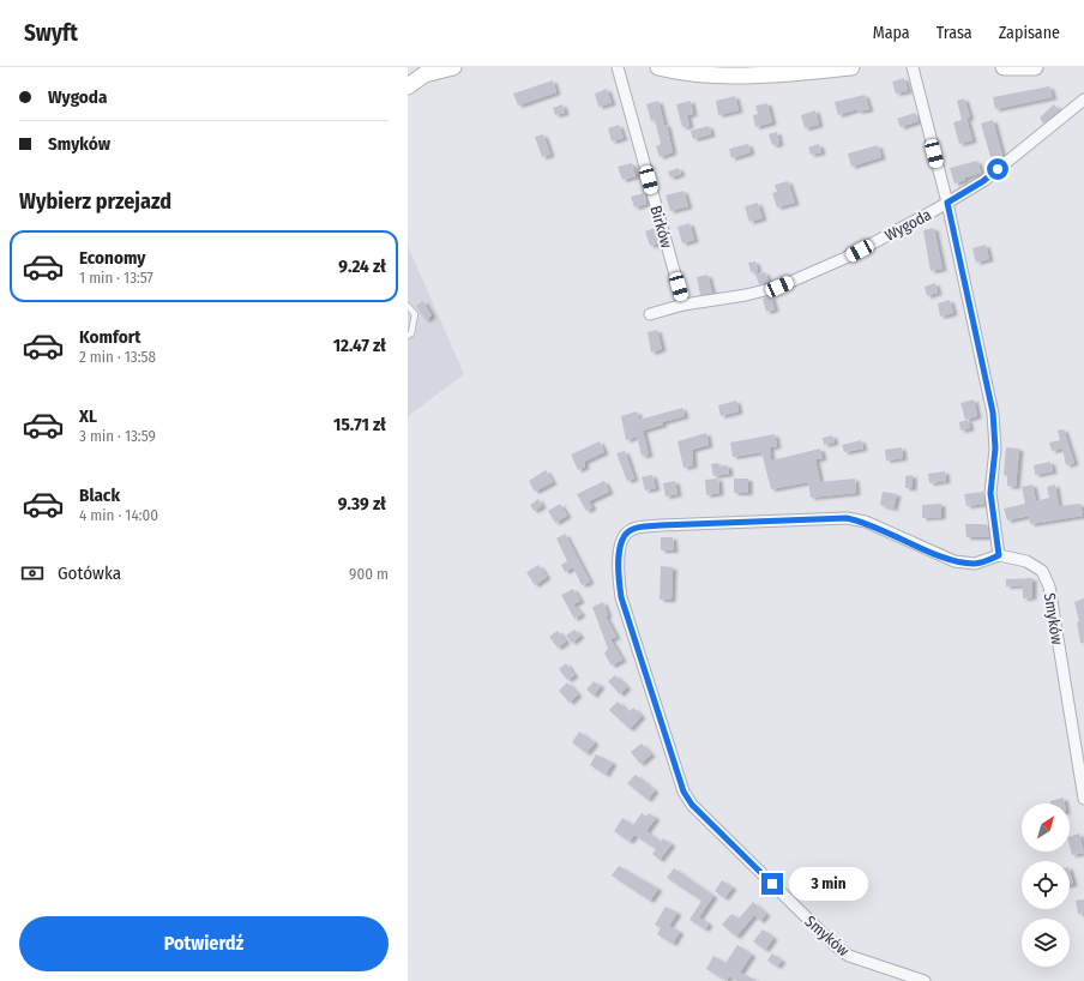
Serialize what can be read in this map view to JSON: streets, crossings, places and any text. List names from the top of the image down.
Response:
{
  "streets": {
    "street": ["Wygoda", "Birków", "Smyków"]
  },
  "crossings": [
    ["Wygoda", "Birków"]
  ],
  "north": "top right",
  "page": {
    "header": "Swyft",
    "nav": ["Mapa", "Trasa", "Zapisane"],
    "banner": ["Wygoda", "Smyków"],
    "heading": "Wybierz przejazd",
    "list": [
      {
        "name": "Economy",
        "note": "1 min · 13:57",
        "value": "9.24 zł"
      },
      {
        "name": "Komfort",
        "note": "2 min · 13:58",
        "value": "12.47 zł"
      },
      {
        "name": "XL",
        "note": "3 min · 13:59",
        "value": "15.71 zł"
      },
      {
        "name": "Black",
        "note": "4 min · 14:00",
        "value": "9.39 zł"
      }
    ],
    "pay": ["Gotówka", "900 m"],
    "bubble": "3 min",
    "buttons": "Potwierdź"
  }
}
